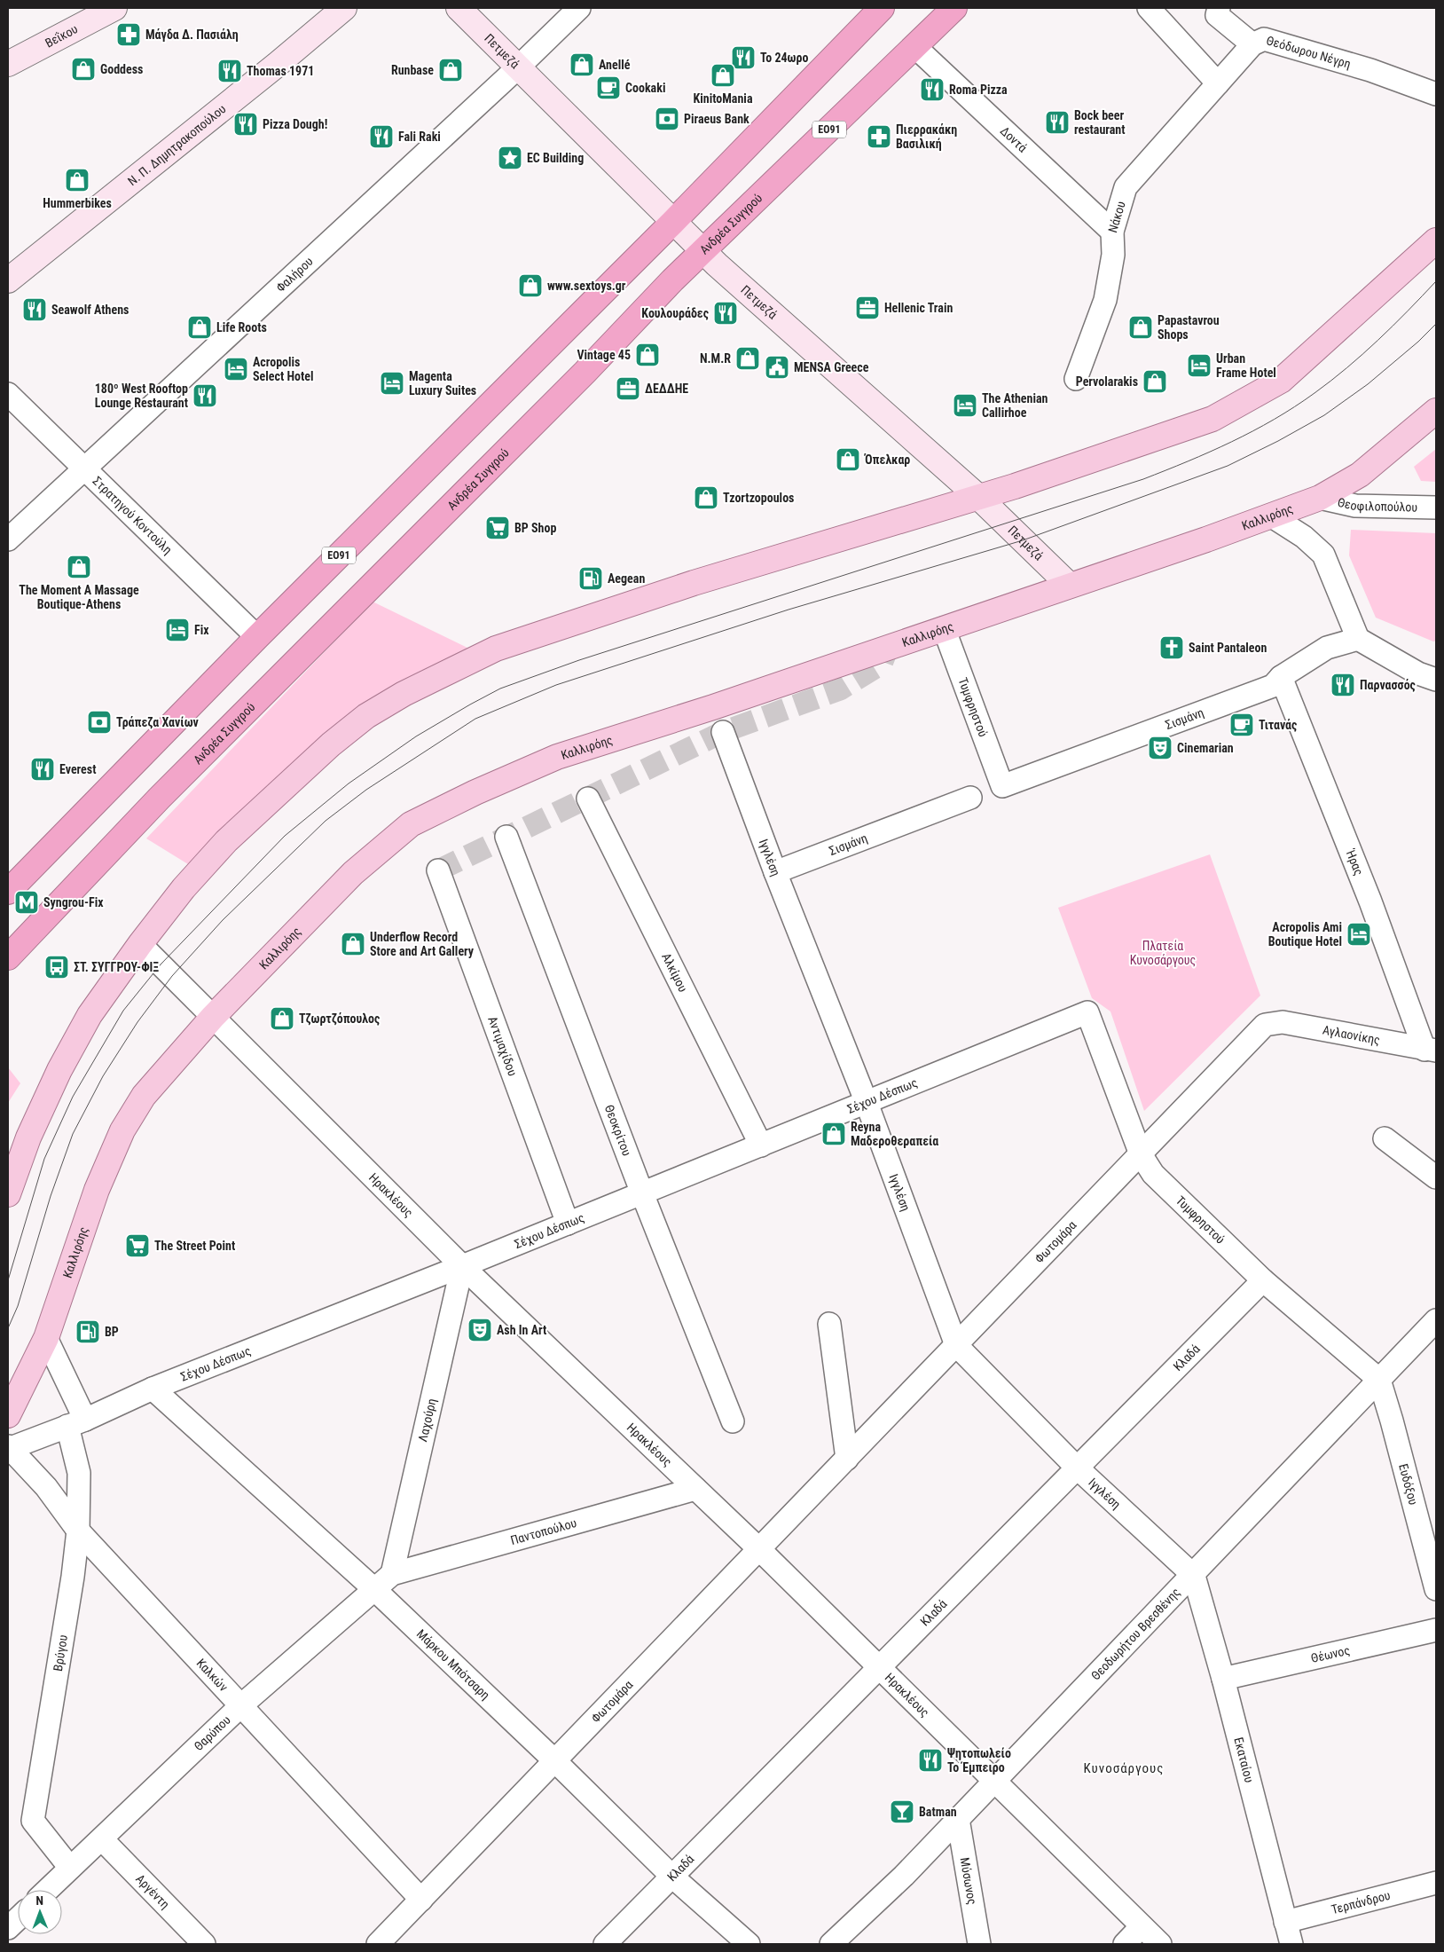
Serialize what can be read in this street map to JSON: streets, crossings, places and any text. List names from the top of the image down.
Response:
{
  "streets": {
    "highway": ["ΕΟ91", "Ανδρέα Συγγρού"],
    "main road": ["Καλλιρόης"],
    "street": [
      "Βεΐκου",
      "Πετμεζά",
      "Θεόδωρου Νέγρη",
      "Δοντά",
      "Ν. Π. Δημητρακοπούλου",
      "Νάκου",
      "Φαλήρου",
      "Θεοφιλοπούλου",
      "Στρατηγού Κοντούλη",
      "Τυμφρηστού",
      "Σισμάνη",
      "Ιγγλέση",
      "Ήρας",
      "Αλκίμου",
      "Αγλαονίκης",
      "Αντιμαχίδου",
      "Σέχου Δέσπως",
      "Θεοκρίτου",
      "Ηρακλέους",
      "Φωτομάρα",
      "Κλαδά",
      "Λαχούρη",
      "Ευδόξου",
      "Παντοπούλου",
      "Θεοδωρήτου Βρεσθένης",
      "Βρύγου",
      "Θέωνος",
      "Μάρκου Μπότσαρη",
      "Καλκών",
      "Θαρύπου",
      "Εκαταίου",
      "Μύσωνος",
      "Αργέντη",
      "Τερπάνδρου"
    ]
  },
  "crossings": [
    ["Πετμεζά", "ΕΟ91"],
    ["Πετμεζά", "Ανδρέα Συγγρού"],
    ["Πετμεζά", "Φαλήρου"],
    ["Πετμεζά", "Καλλιρόης"],
    ["Θεόδωρου Νέγρη", "Νάκου"],
    ["ΕΟ91", "Στρατηγού Κοντούλη"],
    ["Δοντά", "Νάκου"],
    ["Δοντά", "Ανδρέα Συγγρού"],
    ["Φαλήρου", "Στρατηγού Κοντούλη"],
    ["Θεοφιλοπούλου", "Καλλιρόης"],
    ["Καλλιρόης", "Τυμφρηστού"],
    ["Καλλιρόης", "Ηρακλέους"],
    ["Καλλιρόης", "Βρύγου"],
    ["Τυμφρηστού", "Σισμάνη"],
    ["Τυμφρηστού", "Σέχου Δέσπως"],
    ["Τυμφρηστού", "Φωτομάρα"],
    ["Τυμφρηστού", "Κλαδά"],
    ["Τυμφρηστού", "Ευδόξου"],
    ["Τυμφρηστού", "Θεοδωρήτου Βρεσθένης"],
    ["Σισμάνη", "Ιγγλέση"],
    ["Σισμάνη", "Ήρας"],
    ["Ιγγλέση", "Σέχου Δέσπως"],
    ["Ιγγλέση", "Φωτομάρα"],
    ["Ιγγλέση", "Κλαδά"],
    ["Ιγγλέση", "Θεοδωρήτου Βρεσθένης"],
    ["Ιγγλέση", "Εκαταίου"],
    ["Ήρας", "Αγλαονίκης"],
    ["Αλκίμου", "Σέχου Δέσπως"],
    ["Αγλαονίκης", "Φωτομάρα"],
    ["Αντιμαχίδου", "Σέχου Δέσπως"],
    ["Σέχου Δέσπως", "Θεοκρίτου"],
    ["Σέχου Δέσπως", "Ηρακλέους"],
    ["Σέχου Δέσπως", "Λαχούρη"],
    ["Σέχου Δέσπως", "Βρύγου"],
    ["Σέχου Δέσπως", "Μάρκου Μπότσαρη"],
    ["Σέχου Δέσπως", "Καλκών"],
    ["Ηρακλέους", "Φωτομάρα"],
    ["Ηρακλέους", "Κλαδά"],
    ["Ηρακλέους", "Λαχούρη"],
    ["Ηρακλέους", "Παντοπούλου"],
    ["Ηρακλέους", "Θεοδωρήτου Βρεσθένης"],
    ["Φωτομάρα", "Μάρκου Μπότσαρη"],
    ["Φωτομάρα", "Καλκών"],
    ["Κλαδά", "Μάρκου Μπότσαρη"],
    ["Λαχούρη", "Παντοπούλου"],
    ["Λαχούρη", "Θαρύπου"],
    ["Ευδόξου", "Θεοδωρήτου Βρεσθένης"],
    ["Παντοπούλου", "Θαρύπου"],
    ["Θεοδωρήτου Βρεσθένης", "Εκαταίου"],
    ["Θεοδωρήτου Βρεσθένης", "Μύσωνος"],
    ["Βρύγου", "Καλκών"],
    ["Βρύγου", "Θαρύπου"],
    ["Θέωνος", "Εκαταίου"],
    ["Μάρκου Μπότσαρη", "Θαρύπου"],
    ["Καλκών", "Θαρύπου"],
    ["Θαρύπου", "Αργέντη"],
    ["Εκαταίου", "Τερπάνδρου"]
  ],
  "districts": ["Κυνοσάργους"],
  "parks": ["Πλατεία Κυνοσάργους"],
  "places": {
    "pharmacy": ["Μάγδα Δ. Πασιάλη", "Πιερρακάκη Βασιλική"],
    "restaurant": [
      "Το 24ωρο",
      "Thomas 1971",
      "Roma Pizza",
      "Bock beer restaurant",
      "Pizza Dough!",
      "Fali Raki",
      "Seawolf Athens",
      "Κουλουράδες",
      "180º West Rooftop Lounge Restaurant",
      "Παρνασσός",
      "Everest",
      "Ψητοπωλείο Το Έμπειρο"
    ],
    "shop": [
      "Anellé",
      "Goddess",
      "Runbase",
      "KinitoMania",
      "Hummerbikes",
      "www.sextoys.gr",
      "Life Roots",
      "Papastavrou Shops",
      "Vintage 45",
      "N.M.R",
      "Pervolarakis",
      "Όπελκαρ",
      "Tzortzopoulos",
      "The Moment A Massage Boutique-Athens",
      "Underflow Record Store and Art Gallery",
      "Τζωρτζόπουλος",
      "Reyna Μαδεροθεραπεία"
    ],
    "cafe": ["Cookaki", "Τιτανάς"],
    "bank": ["Piraeus Bank", "Τράπεζα Χανίων"],
    "place": ["EC Building"],
    "office": ["Hellenic Train", "ΔΕΔΔΗΕ"],
    "hotel": [
      "Urban Frame Hotel",
      "Acropolis Select Hotel",
      "Magenta Luxury Suites",
      "The Athenian Callirhoe",
      "Fix",
      "Acropolis Ami Boutique Hotel"
    ],
    "public building": ["MENSA Greece"],
    "supermarket": ["BP Shop", "The Street Point"],
    "fuel station": ["Aegean", "BP"],
    "church": ["Saint Pantaleon"],
    "theatre": ["Cinemarian", "Ash In Art"],
    "metro station": ["Syngrou-Fix"],
    "bus stop": ["ΣΤ. ΣΥΓΓΡΟΥ-ΦΙΞ"],
    "bar": ["Batman"]
  },
  "north": "top"
}
